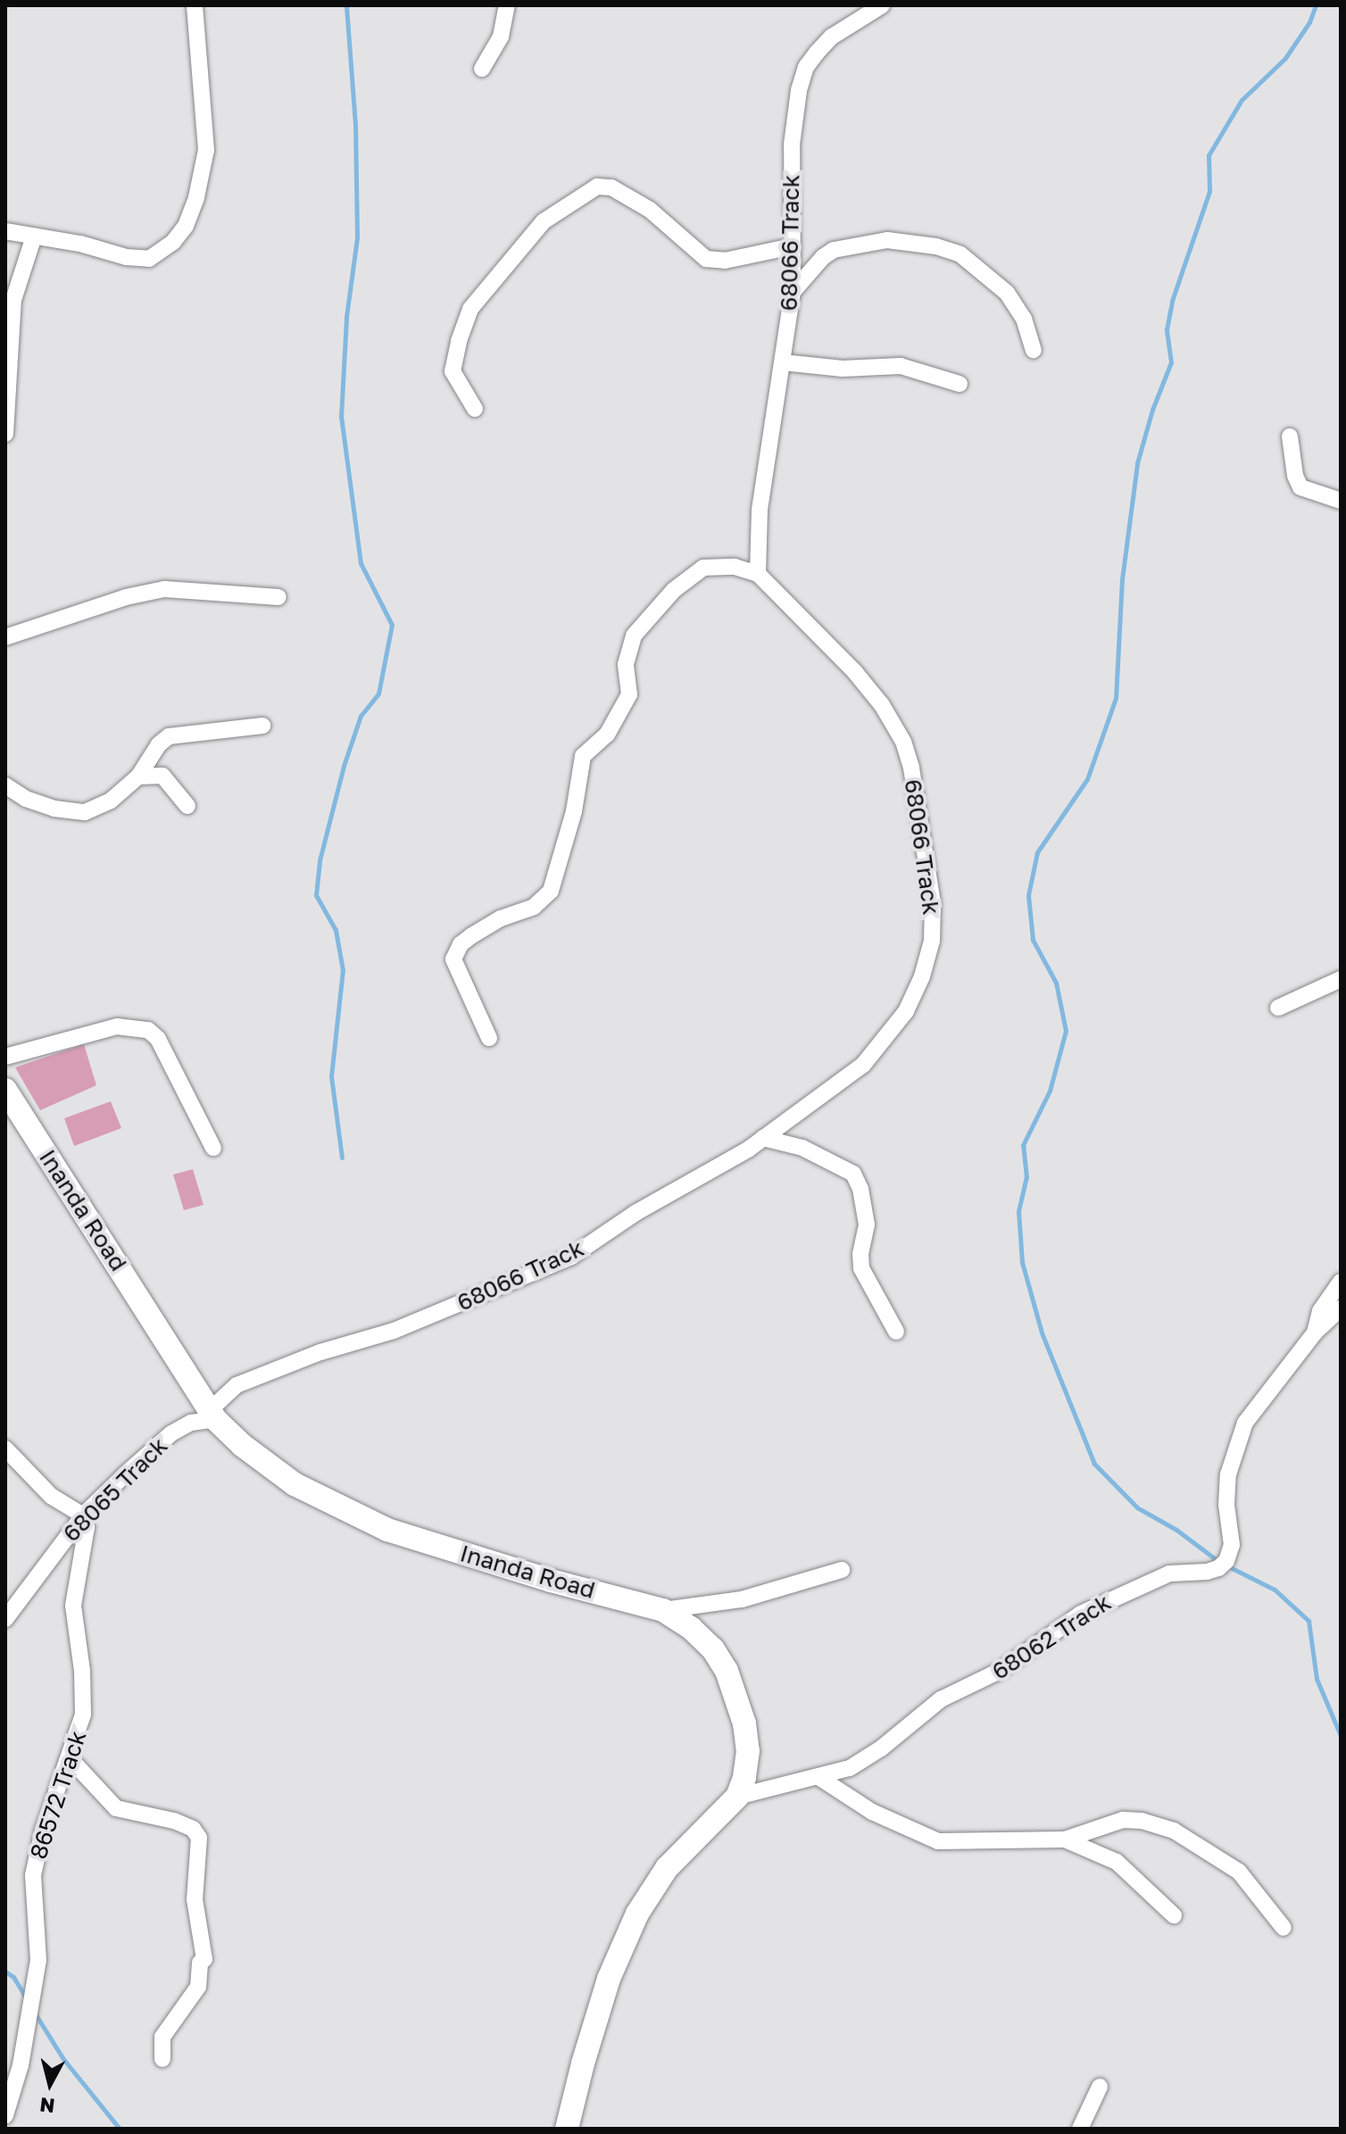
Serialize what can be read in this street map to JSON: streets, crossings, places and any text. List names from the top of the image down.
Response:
{
  "streets": {
    "street": [
      "68066 Track",
      "Inanda Road",
      "68065 Track",
      "68062 Track",
      "86572 Track"
    ]
  },
  "crossings": [
    ["68066 Track", "Inanda Road"],
    ["68066 Track", "68065 Track"],
    ["Inanda Road", "68065 Track"],
    ["Inanda Road", "68062 Track"],
    ["68065 Track", "86572 Track"]
  ],
  "north": "bottom"
}
